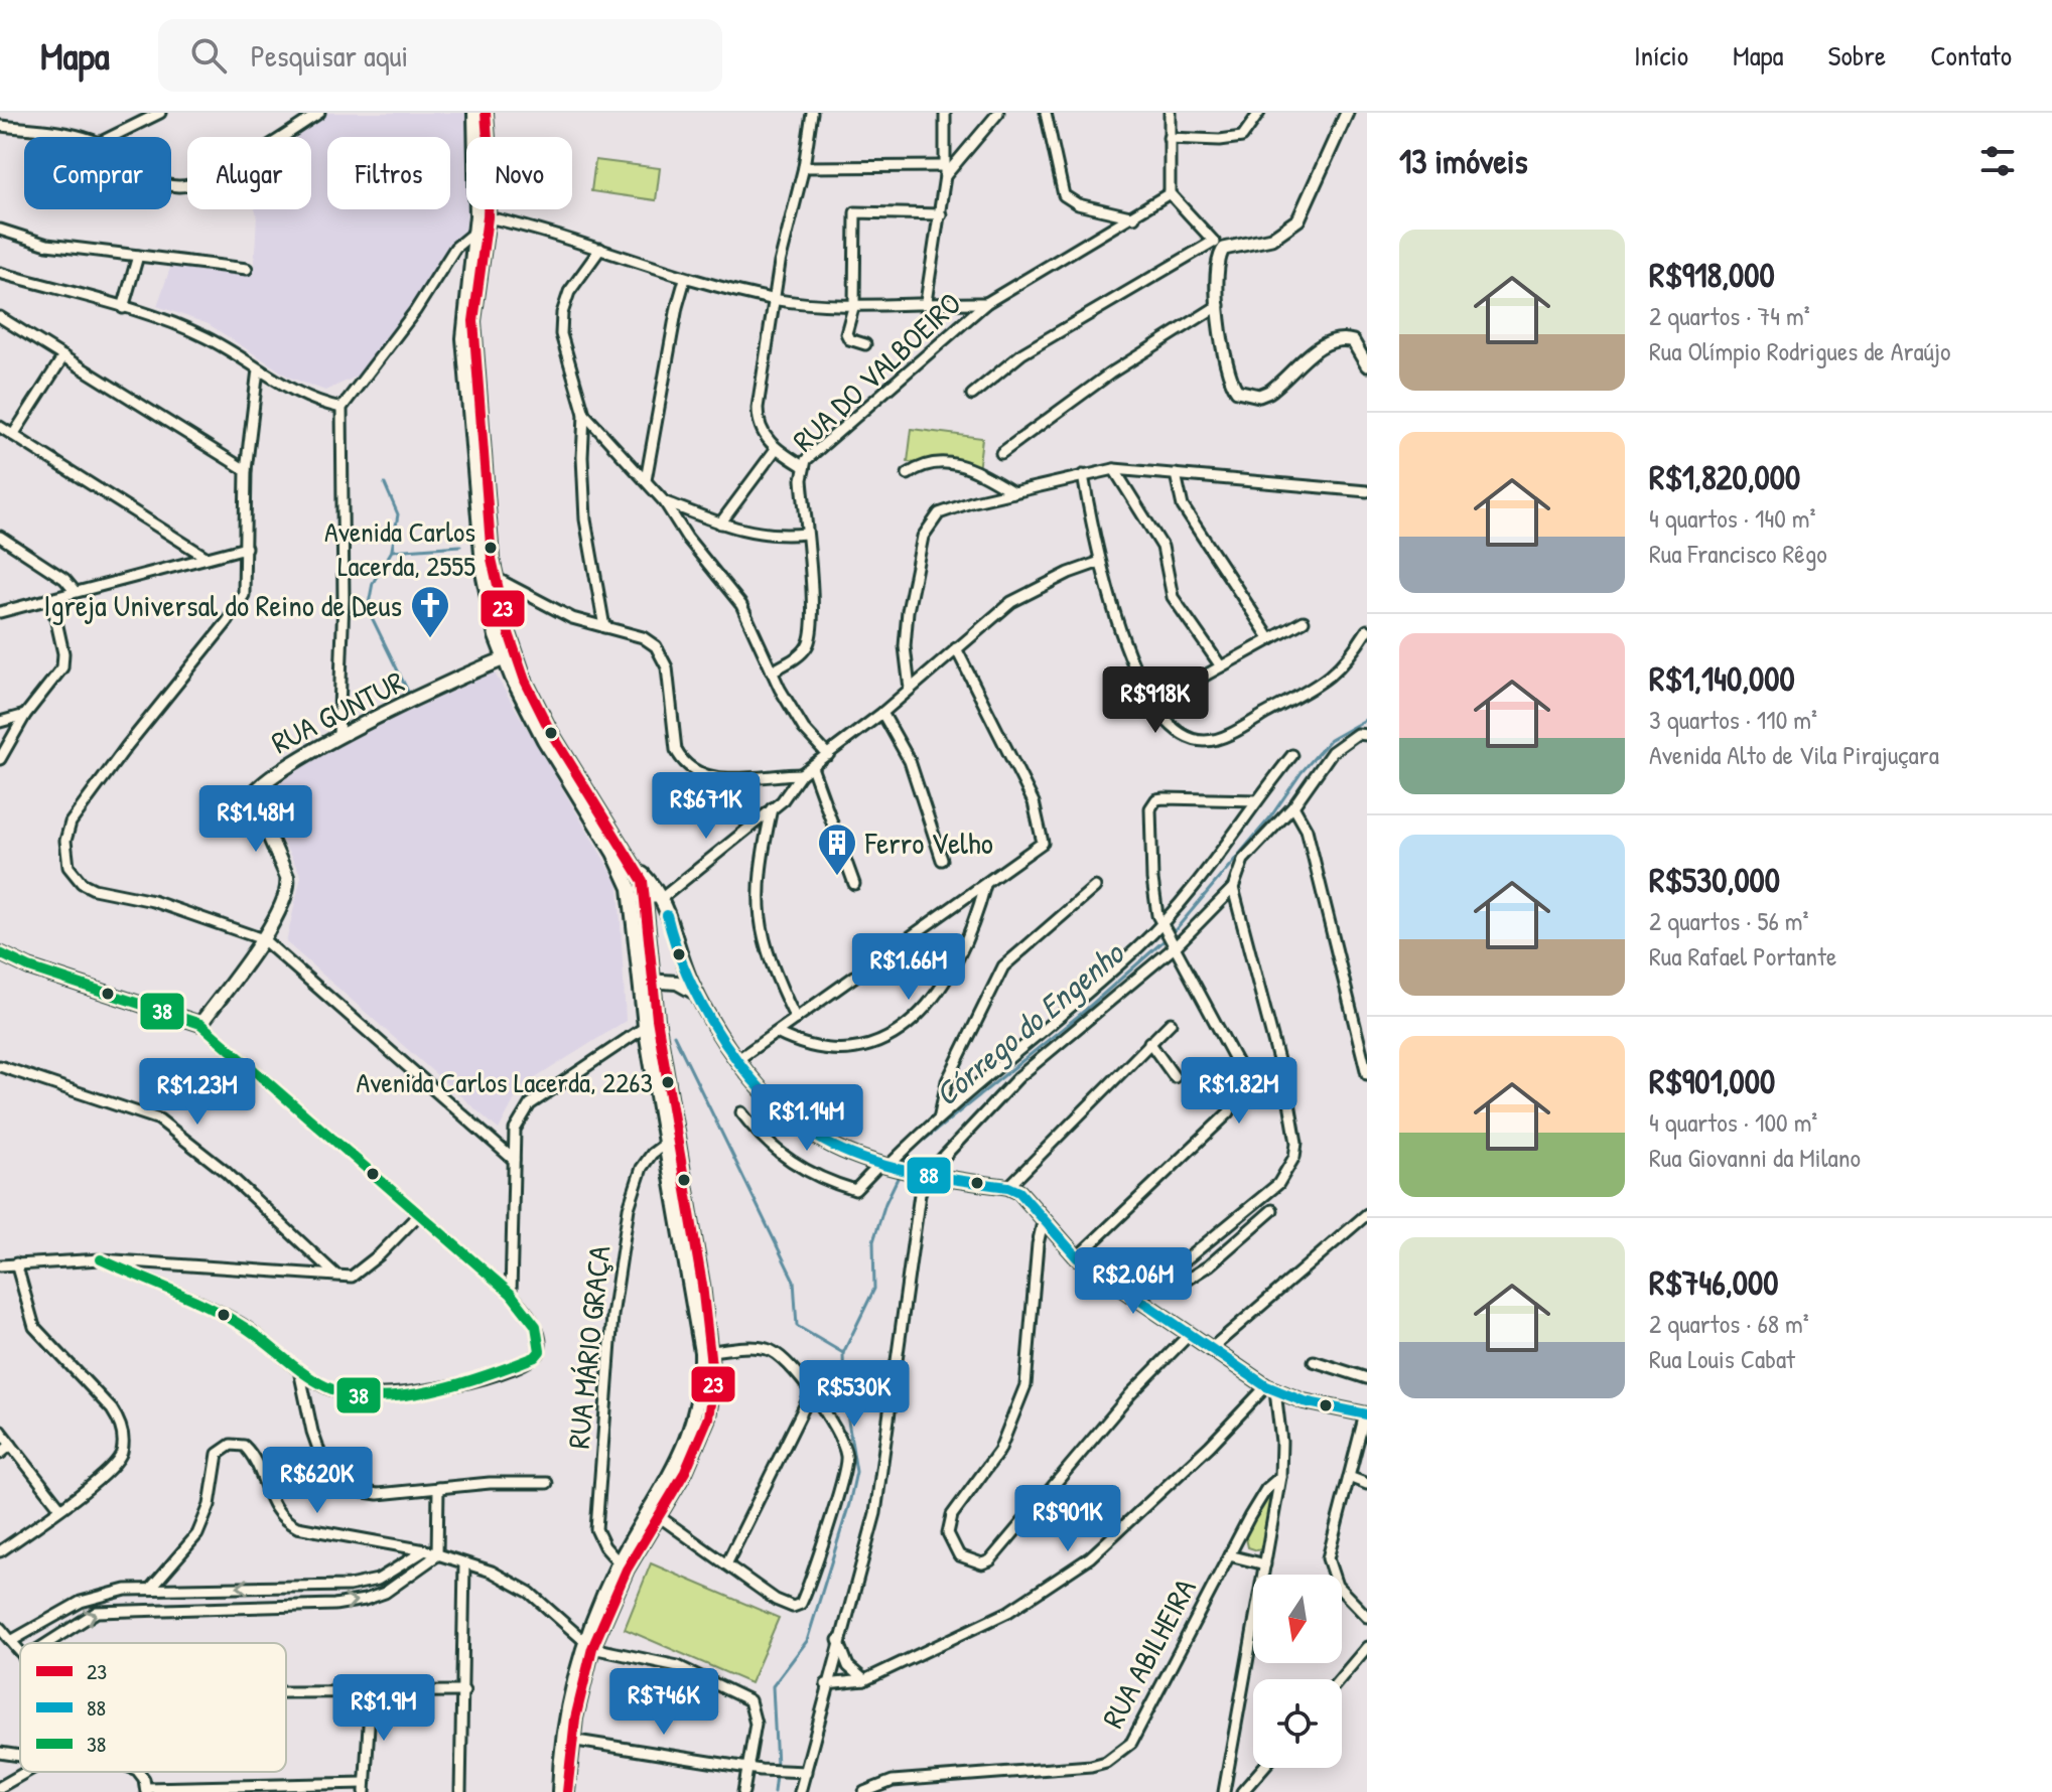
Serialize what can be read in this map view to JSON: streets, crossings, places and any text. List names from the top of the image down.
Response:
{
  "streets": {
    "main road": ["RUA GUNTUR"],
    "street": ["RUA DO VALBOEIRO", "RUA MÁRIO GRAÇA", "RUA ABILHEIRA"]
  },
  "water": ["Córrego do Engenho"],
  "places": {
    "other": ["Avenida Carlos Lacerda, 2555", "Avenida Carlos Lacerda, 2263"],
    "church": ["Igreja Universal do Reino de Deus"],
    "building": ["Ferro Velho"]
  },
  "lines": ["transit line 23", "transit line 88", "transit line 38"],
  "legend": ["23", "88", "38"],
  "north": "bottom",
  "page": {
    "header": "Mapa",
    "search": "Pesquisar aqui",
    "nav": [
      "Início",
      "Mapa",
      "Sobre",
      "Contato"
    ],
    "heading": "13 imóveis",
    "chip": [
      "Comprar",
      "Alugar",
      "Filtros",
      "Novo"
    ],
    "list": [
      {
        "name": "R$918,000",
        "note": "2 quartos · 74 m² · Rua Olímpio Rodrigues de Araújo"
      },
      {
        "name": "R$1,820,000",
        "note": "4 quartos · 140 m² · Rua Francisco Rêgo"
      },
      {
        "name": "R$1,140,000",
        "note": "3 quartos · 110 m² · Avenida Alto de Vila Pirajuçara"
      },
      {
        "name": "R$530,000",
        "note": "2 quartos · 56 m² · Rua Rafael Portante"
      },
      {
        "name": "R$901,000",
        "note": "4 quartos · 100 m² · Rua Giovanni da Milano"
      },
      {
        "name": "R$746,000",
        "note": "2 quartos · 68 m² · Rua Louis Cabat"
      }
    ],
    "price": [
      "R$918K",
      "R$671K",
      "R$1.48M",
      "R$1.66M",
      "R$1.82M",
      "R$1.23M",
      "R$1.14M",
      "R$2.06M",
      "R$530K",
      "R$620K",
      "R$901K",
      "R$746K",
      "R$1.9M"
    ]
  }
}
